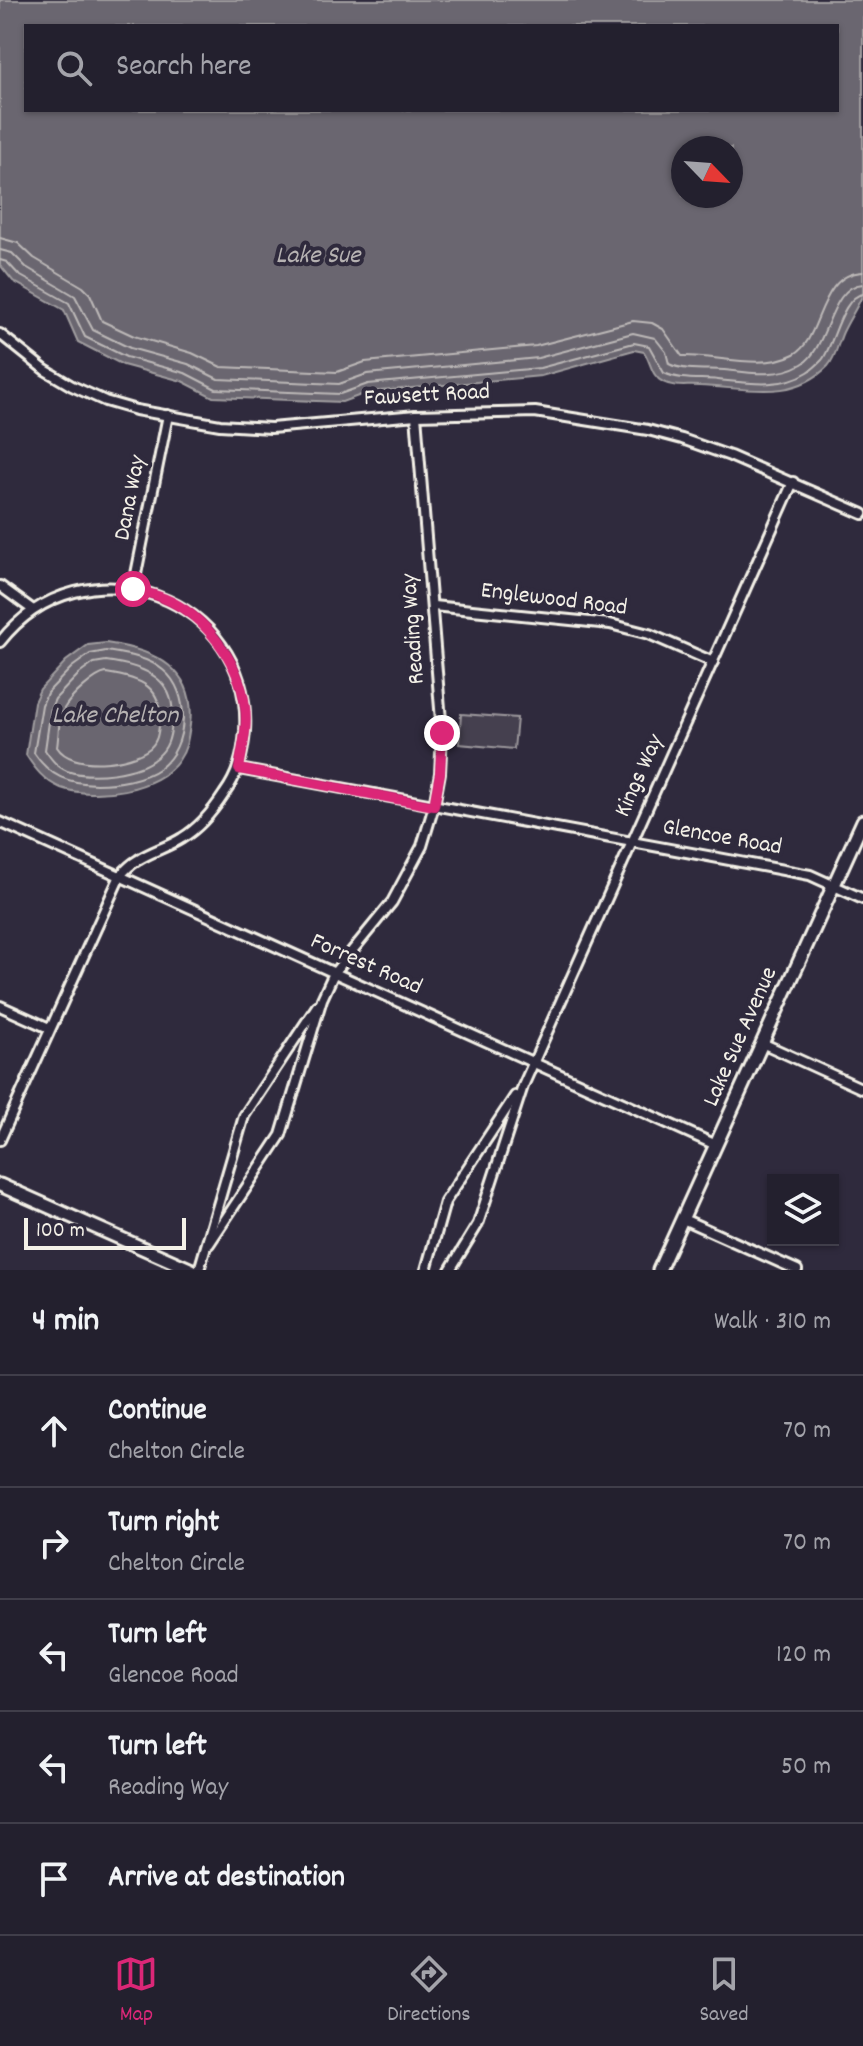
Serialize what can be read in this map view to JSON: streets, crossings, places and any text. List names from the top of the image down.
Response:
{
  "streets": {
    "street": [
      "Fawsett Road",
      "Dana Way",
      "Englewood Road",
      "Reading Way",
      "Kings Way",
      "Glencoe Road",
      "Forrest Road",
      "Lake Sue Avenue"
    ]
  },
  "crossings": [
    ["Fawsett Road", "Dana Way"],
    ["Fawsett Road", "Reading Way"],
    ["Fawsett Road", "Kings Way"],
    ["Englewood Road", "Reading Way"],
    ["Englewood Road", "Kings Way"],
    ["Reading Way", "Glencoe Road"],
    ["Reading Way", "Forrest Road"],
    ["Kings Way", "Glencoe Road"],
    ["Kings Way", "Forrest Road"],
    ["Glencoe Road", "Lake Sue Avenue"],
    ["Forrest Road", "Lake Sue Avenue"]
  ],
  "water": ["Lake Sue", "Lake Chelton"],
  "scale_bar": "100 m",
  "north": "bottom right",
  "page": {
    "search": "Search here",
    "scale": "100 m",
    "heading": ["4 min", "Walk · 310 m"],
    "list": [
      ["Continue", "Chelton Circle", "70 m"],
      ["Turn right", "Chelton Circle", "70 m"],
      ["Turn left", "Glencoe Road", "120 m"],
      ["Turn left", "Reading Way", "50 m"],
      "Arrive at destination"
    ],
    "nav": ["Map", "Directions", "Saved"]
  }
}
